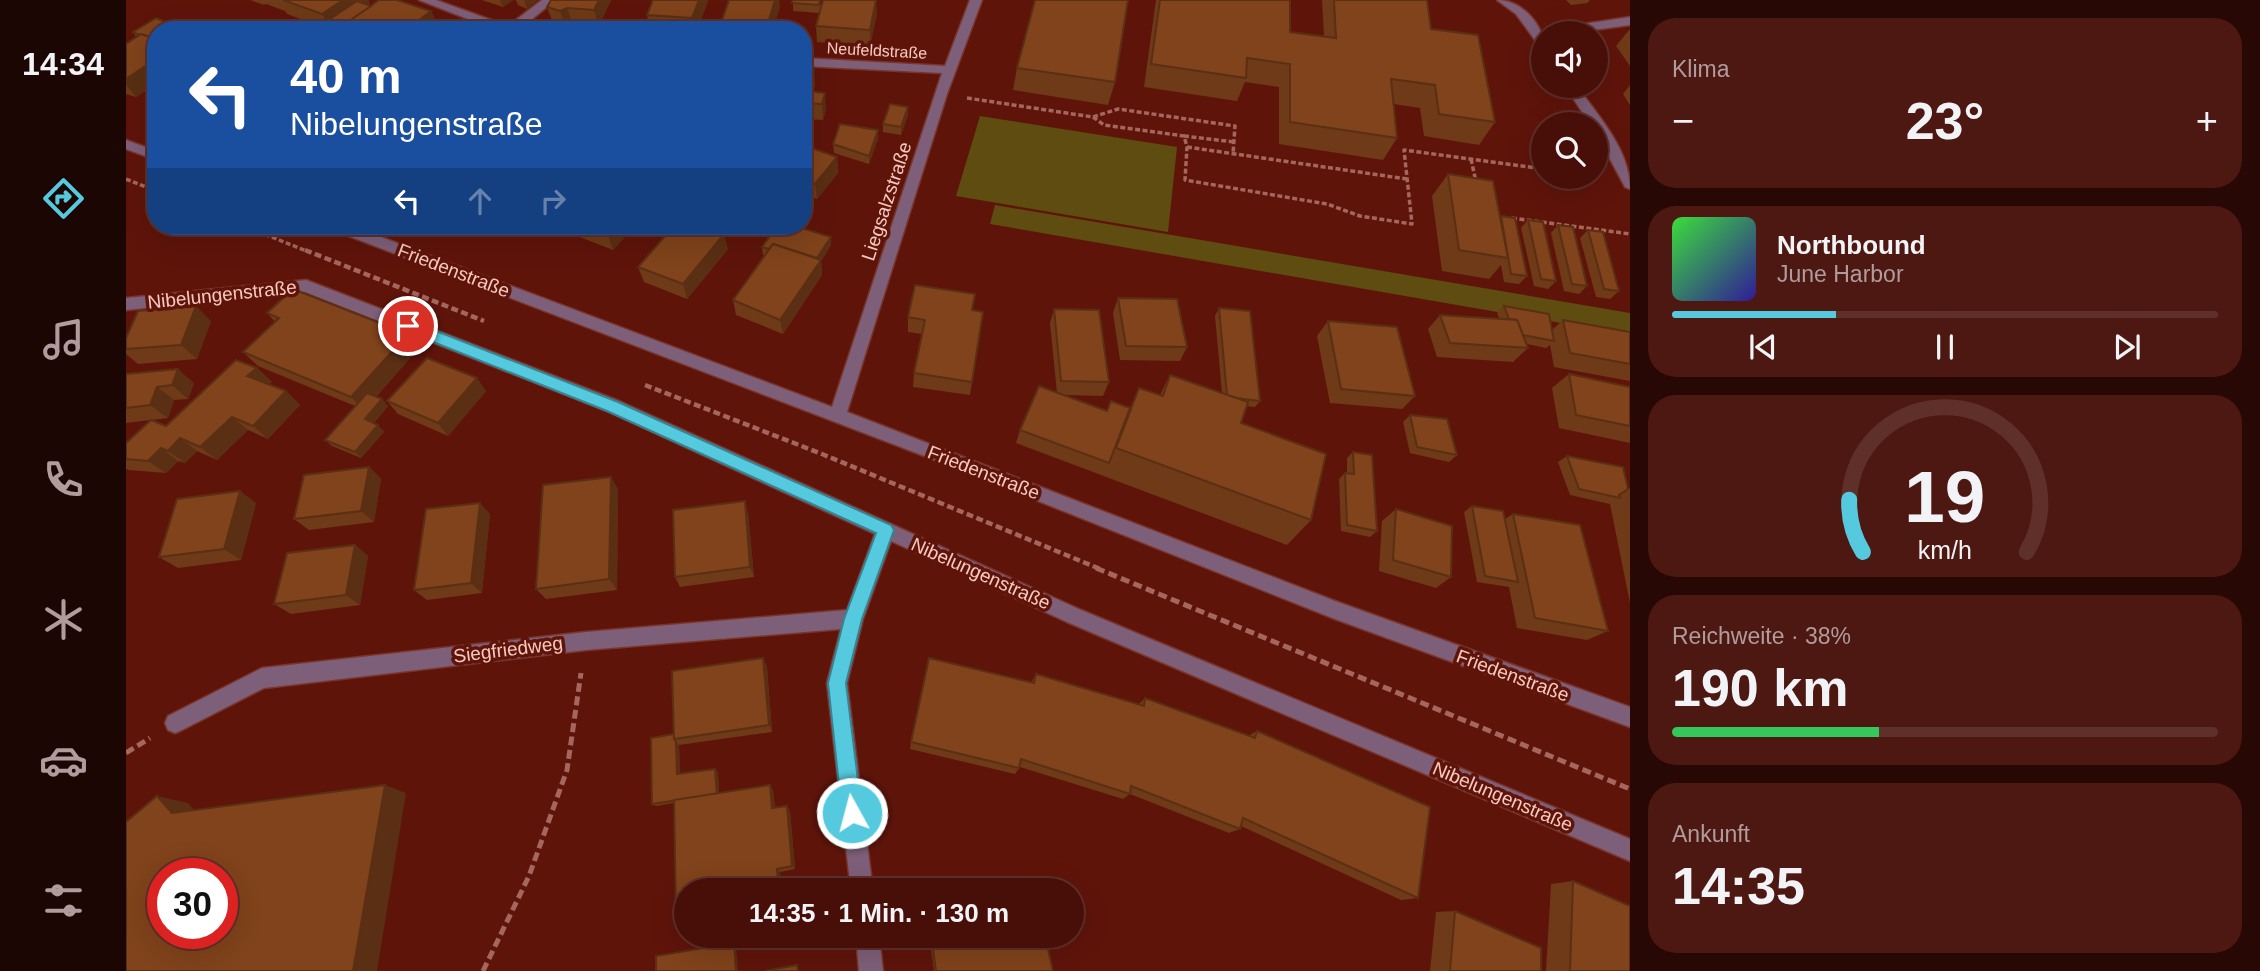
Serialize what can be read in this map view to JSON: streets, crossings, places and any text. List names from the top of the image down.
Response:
{
  "streets": {
    "street": [
      "Neufeldstraße",
      "Liegsalzstraße",
      "Friedenstraße",
      "Nibelungenstraße",
      "Siegfriedweg"
    ]
  },
  "crossings": [
    ["Neufeldstraße", "Liegsalzstraße"],
    ["Liegsalzstraße", "Friedenstraße"]
  ],
  "page": {
    "tabs": "14:34",
    "tile": [
      "Klima",
      ["Reichweite · 38%", "190 km"],
      ["Ankunft", "14:35"]
    ],
    "turn": ["40 m", "Nibelungenstraße"],
    "heat": ["−", "23°", "+"],
    "song": ["Northbound", "June Harbor"],
    "limit": "30",
    "trip": "14:35 · 1 Min. · 130 m",
    "gauge": ["19", "km/h"]
  }
}
